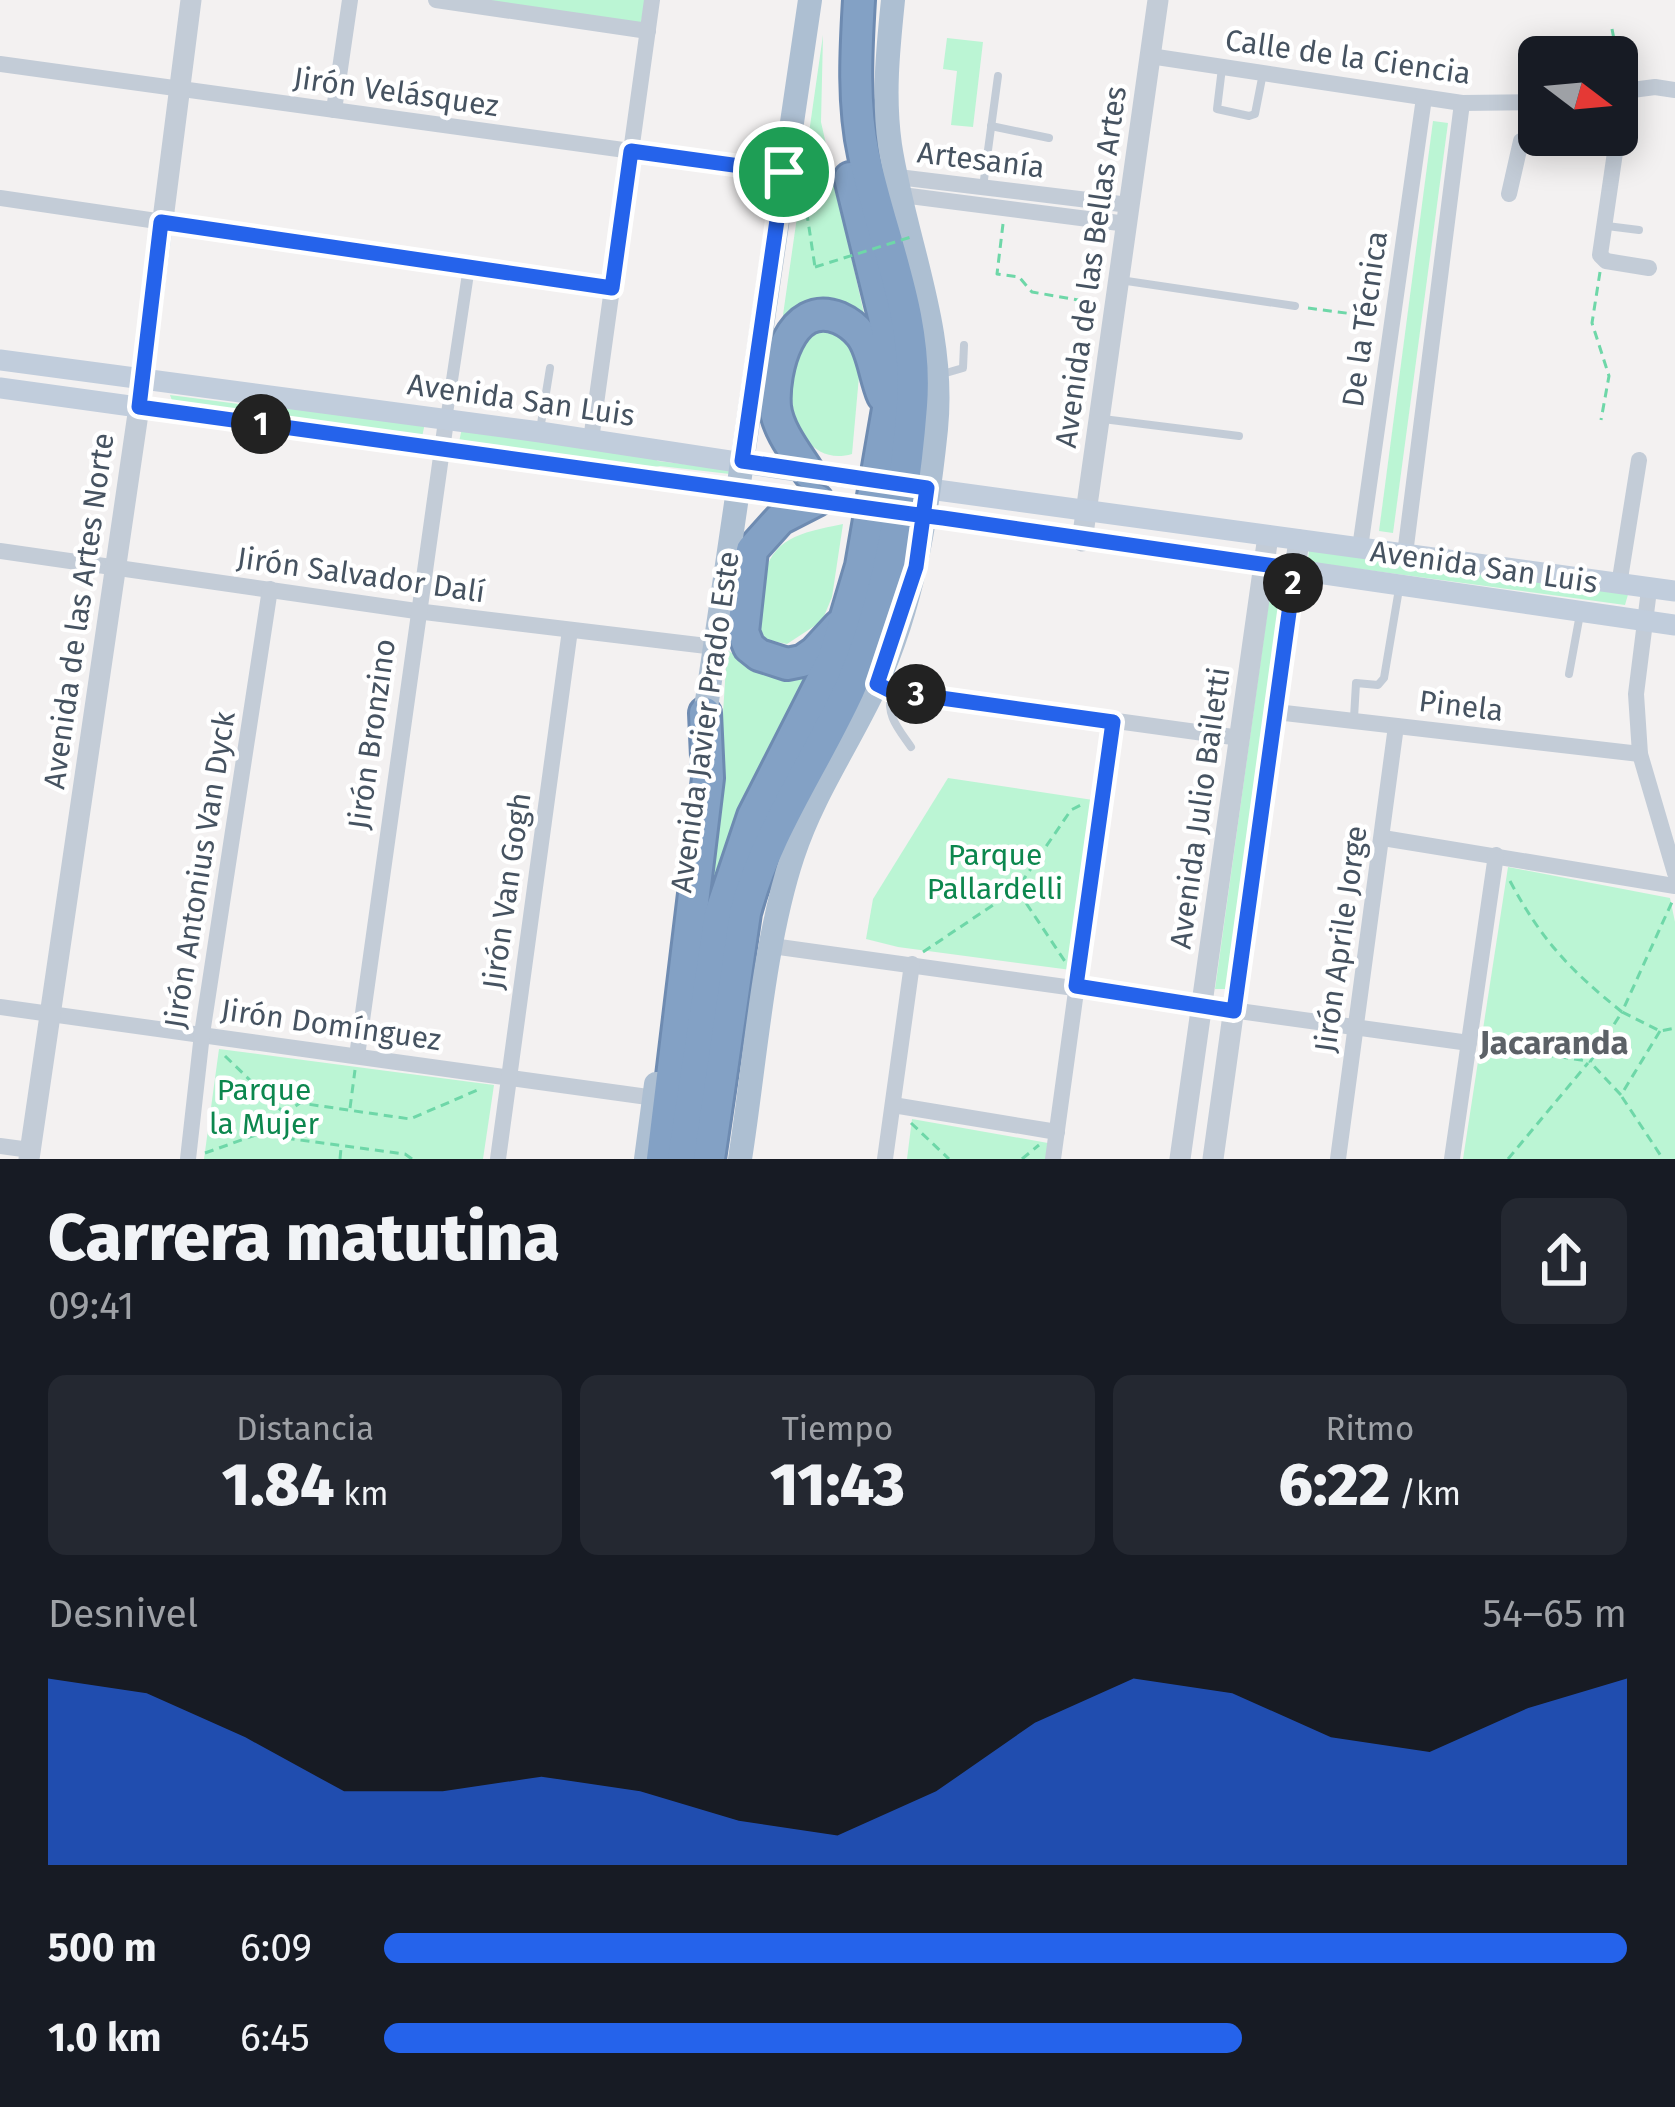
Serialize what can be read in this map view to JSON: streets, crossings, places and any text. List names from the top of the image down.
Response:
{
  "streets": {
    "highway": ["Avenida Javier Prado Este"],
    "main road": ["Avenida San Luis"],
    "street": [
      "Calle de la Ciencia",
      "Jirón Velásquez",
      "Artesanía",
      "Avenida de las Bellas Artes",
      "De la Técnica",
      "Jirón Salvador Dalí",
      "Avenida de las Artes Norte",
      "Pinela",
      "Jirón Bronzino",
      "Avenida Julio Bailetti",
      "Jirón Antonius Van Dyck",
      "Jirón Van Gogh",
      "Jirón Aprile Jorge",
      "Jirón Domínguez"
    ]
  },
  "crossings": [
    ["Calle de la Ciencia", "Avenida de las Bellas Artes"],
    ["Calle de la Ciencia", "De la Técnica"],
    ["Jirón Velásquez", "Avenida de las Artes Norte"],
    ["Jirón Velásquez", "Avenida Javier Prado Este"],
    ["Artesanía", "Avenida de las Bellas Artes"],
    ["Avenida de las Bellas Artes", "Avenida San Luis"],
    ["De la Técnica", "Avenida San Luis"],
    ["Avenida San Luis", "Avenida de las Artes Norte"],
    ["Avenida San Luis", "Avenida Javier Prado Este"],
    ["Avenida San Luis", "Jirón Bronzino"],
    ["Avenida San Luis", "Avenida Julio Bailetti"],
    ["Jirón Salvador Dalí", "Avenida de las Artes Norte"],
    ["Jirón Salvador Dalí", "Avenida Javier Prado Este"],
    ["Jirón Salvador Dalí", "Jirón Bronzino"],
    ["Jirón Salvador Dalí", "Jirón Antonius Van Dyck"],
    ["Jirón Salvador Dalí", "Jirón Van Gogh"],
    ["Avenida de las Artes Norte", "Jirón Domínguez"],
    ["Pinela", "Avenida Julio Bailetti"],
    ["Pinela", "Jirón Aprile Jorge"],
    ["Avenida Javier Prado Este", "Jirón Domínguez"],
    ["Jirón Bronzino", "Jirón Domínguez"],
    ["Jirón Antonius Van Dyck", "Jirón Domínguez"],
    ["Jirón Van Gogh", "Jirón Domínguez"]
  ],
  "districts": ["Jacaranda"],
  "parks": ["Parque Pallardelli", "Parque la Mujer"],
  "north": "right",
  "page": {
    "pins": ["1", "2", "3"],
    "heading": ["Carrera matutina", "09:41"],
    "stats": [
      ["Distancia", "1.84 km"],
      ["Tiempo", "11:43"],
      ["Ritmo", "6:22 /km"]
    ],
    "chart": ["Desnivel", "54–65 m"],
    "list": [
      {
        "name": "500 m",
        "note": "6:09"
      },
      {
        "name": "1.0 km",
        "note": "6:45"
      }
    ]
  }
}
